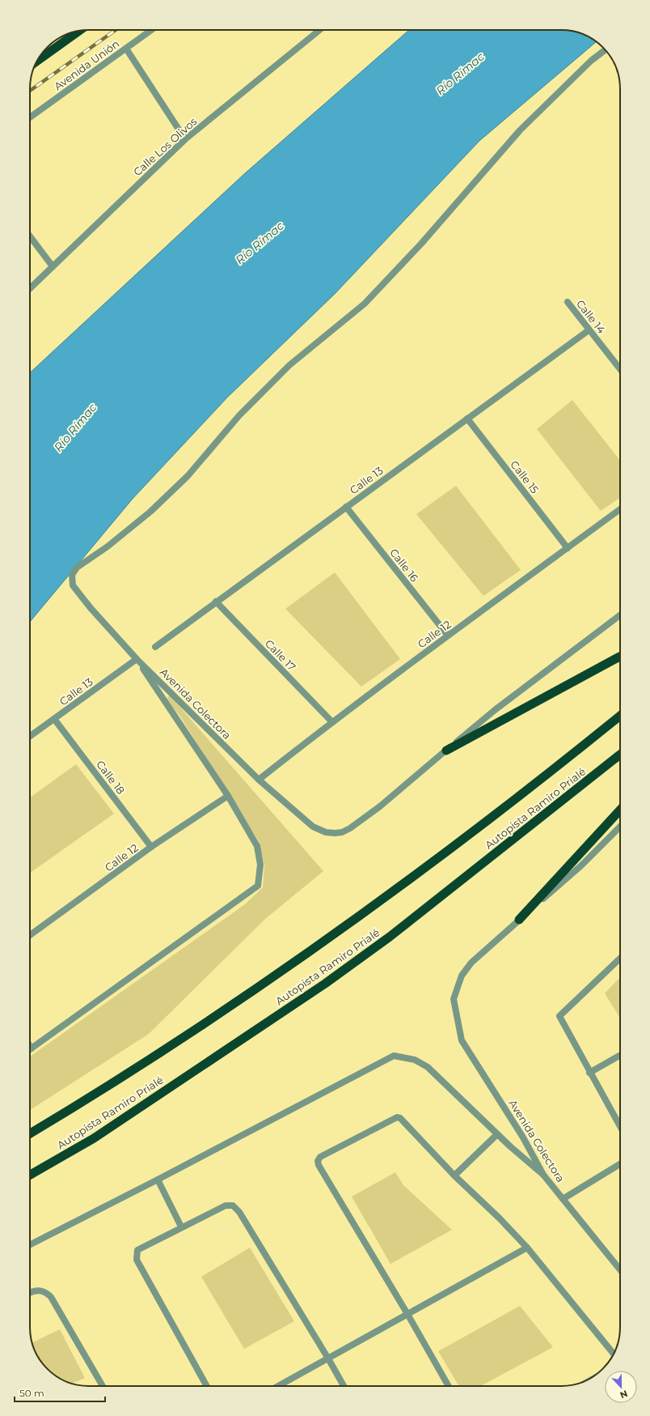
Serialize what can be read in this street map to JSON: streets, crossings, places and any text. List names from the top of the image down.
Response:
{
  "streets": {
    "highway": ["Autopista Ramiro Prialé"],
    "street": [
      "Avenida Unión",
      "Calle Los Olivos",
      "Calle 14",
      "Calle 15",
      "Calle 13",
      "Calle 16",
      "Calle 12",
      "Calle 17",
      "Avenida Colectora",
      "Calle 18"
    ]
  },
  "crossings": [
    ["Calle 14", "Calle 13"],
    ["Calle 15", "Calle 13"],
    ["Calle 15", "Calle 12"],
    ["Calle 13", "Calle 16"],
    ["Calle 13", "Calle 17"],
    ["Calle 13", "Avenida Colectora"],
    ["Calle 13", "Calle 18"],
    ["Calle 16", "Calle 12"],
    ["Calle 12", "Calle 17"],
    ["Calle 12", "Avenida Colectora"],
    ["Calle 12", "Calle 18"]
  ],
  "water": ["Río Rímac"],
  "scale_bar": "50 m",
  "north": "bottom"
}
